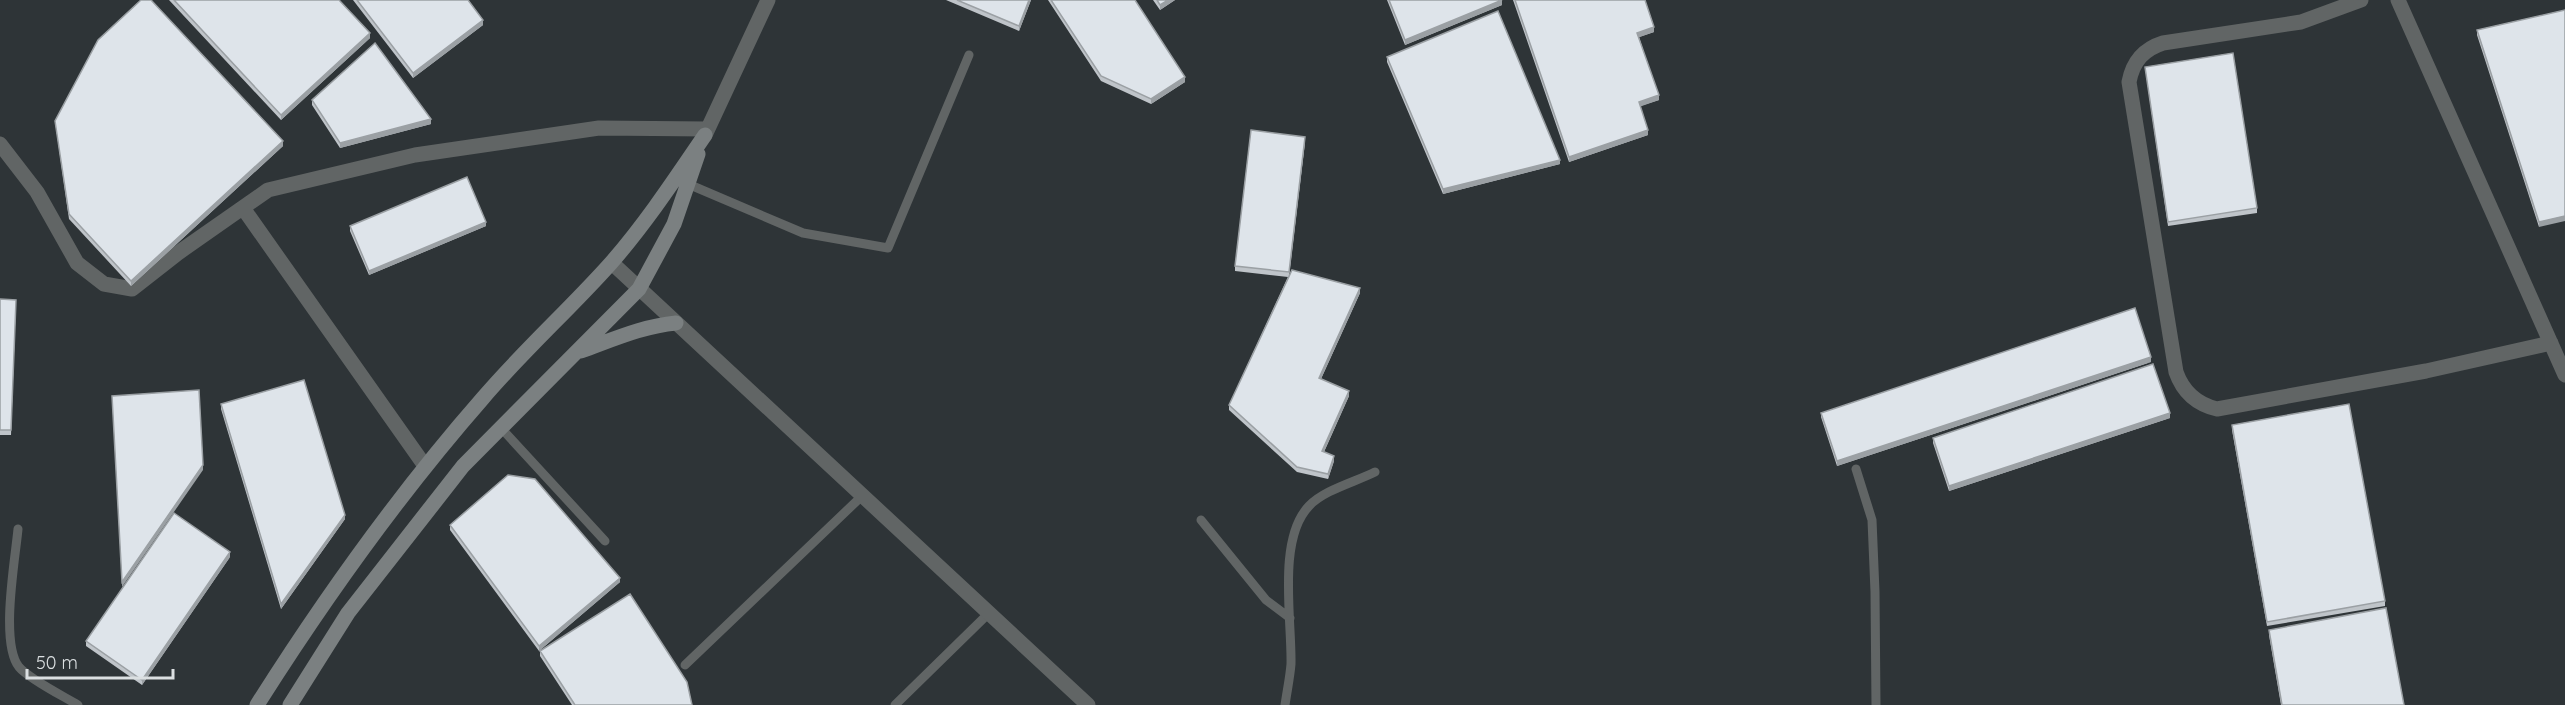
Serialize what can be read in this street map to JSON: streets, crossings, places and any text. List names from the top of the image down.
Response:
{
  "scale_bar": "50 m"
}
